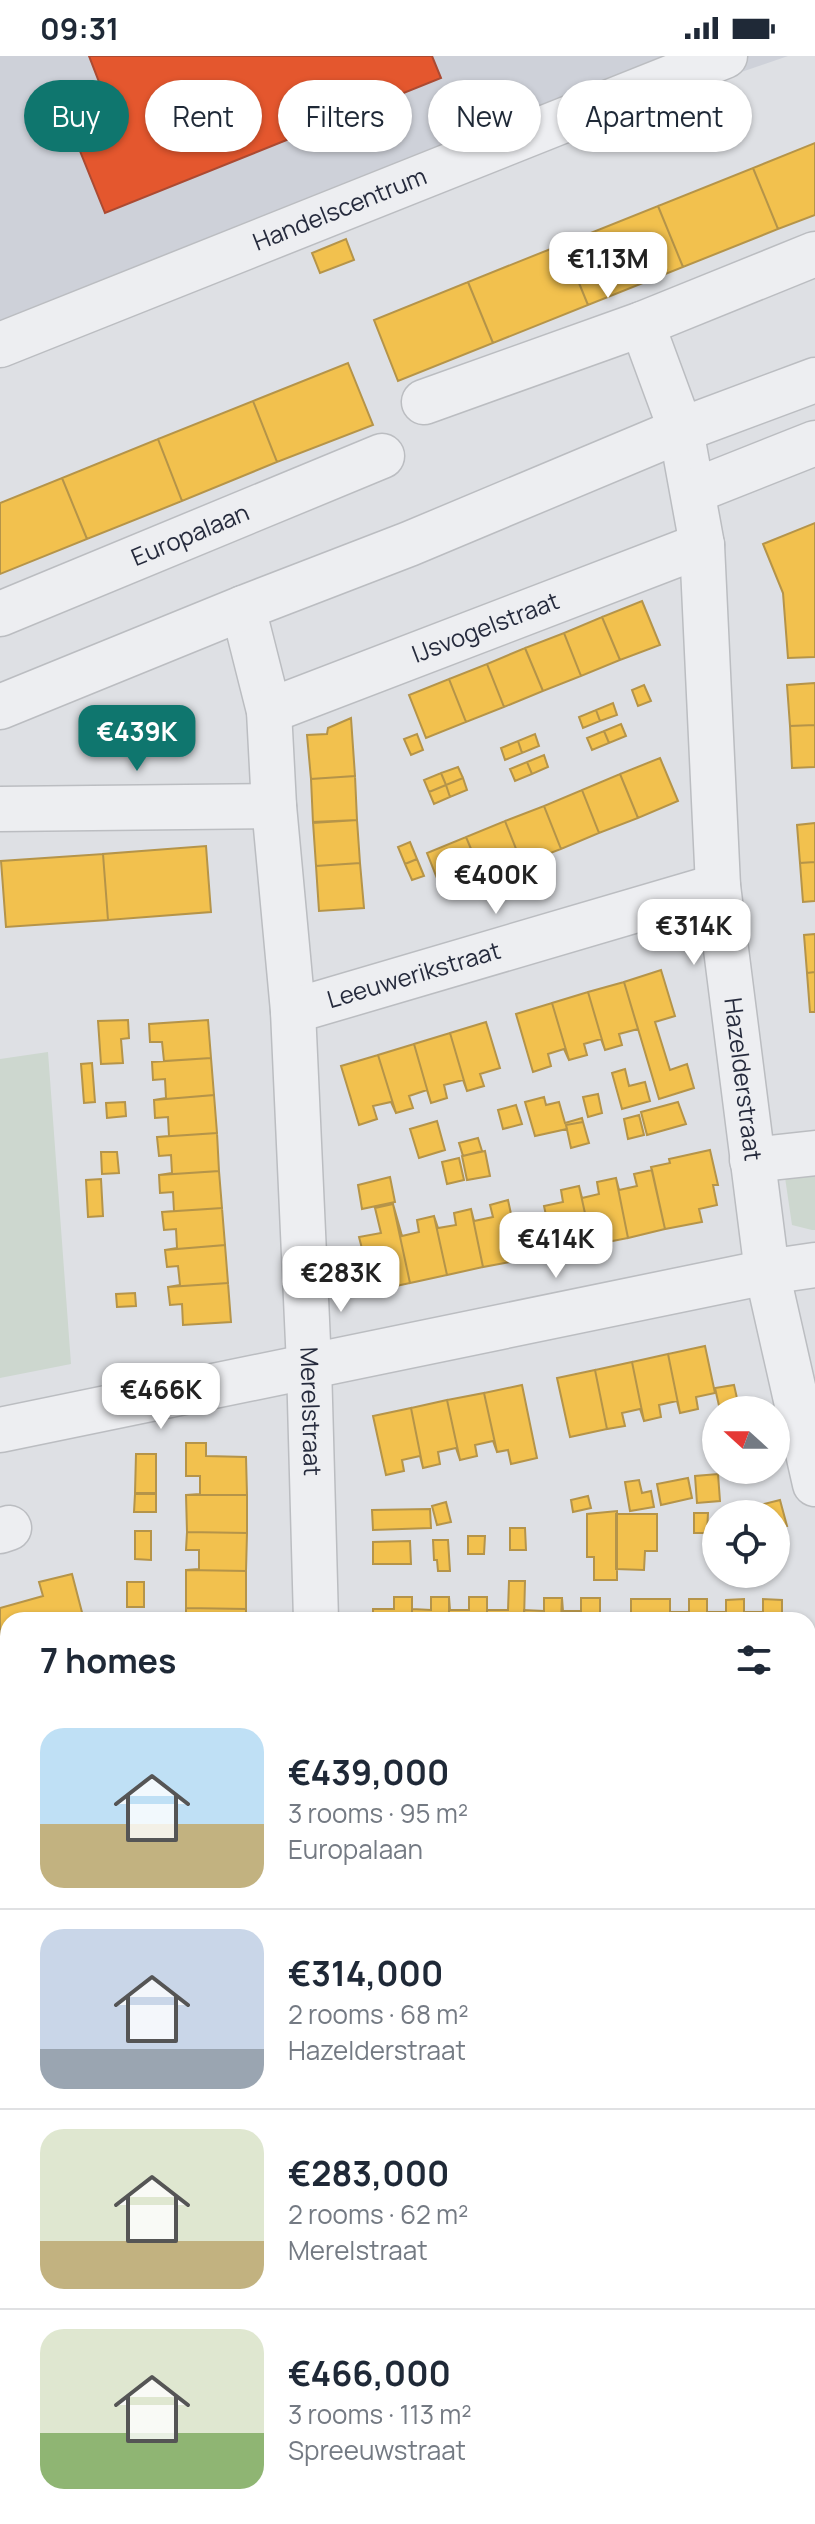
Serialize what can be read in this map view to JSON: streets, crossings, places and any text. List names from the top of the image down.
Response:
{
  "streets": {
    "street": [
      "Handelscentrum",
      "Europalaan",
      "IJsvogelstraat",
      "Leeuwerikstraat",
      "Hazelderstraat",
      "Merelstraat"
    ]
  },
  "crossings": [
    ["IJsvogelstraat", "Hazelderstraat"],
    ["Leeuwerikstraat", "Hazelderstraat"],
    ["Leeuwerikstraat", "Merelstraat"]
  ],
  "north": "left",
  "page": {
    "status": "09:31",
    "chip": [
      "Buy",
      "Rent",
      "Filters",
      "New",
      "Apartment"
    ],
    "price": [
      "€1.13M",
      "€439K",
      "€400K",
      "€314K",
      "€414K",
      "€283K",
      "€466K"
    ],
    "heading": "7 homes",
    "list": [
      {
        "name": "€439,000",
        "note": "3 rooms · 95 m² · Europalaan"
      },
      {
        "name": "€314,000",
        "note": "2 rooms · 68 m² · Hazelderstraat"
      },
      {
        "name": "€283,000",
        "note": "2 rooms · 62 m² · Merelstraat"
      },
      {
        "name": "€466,000",
        "note": "3 rooms · 113 m² · Spreeuwstraat"
      }
    ]
  }
}
